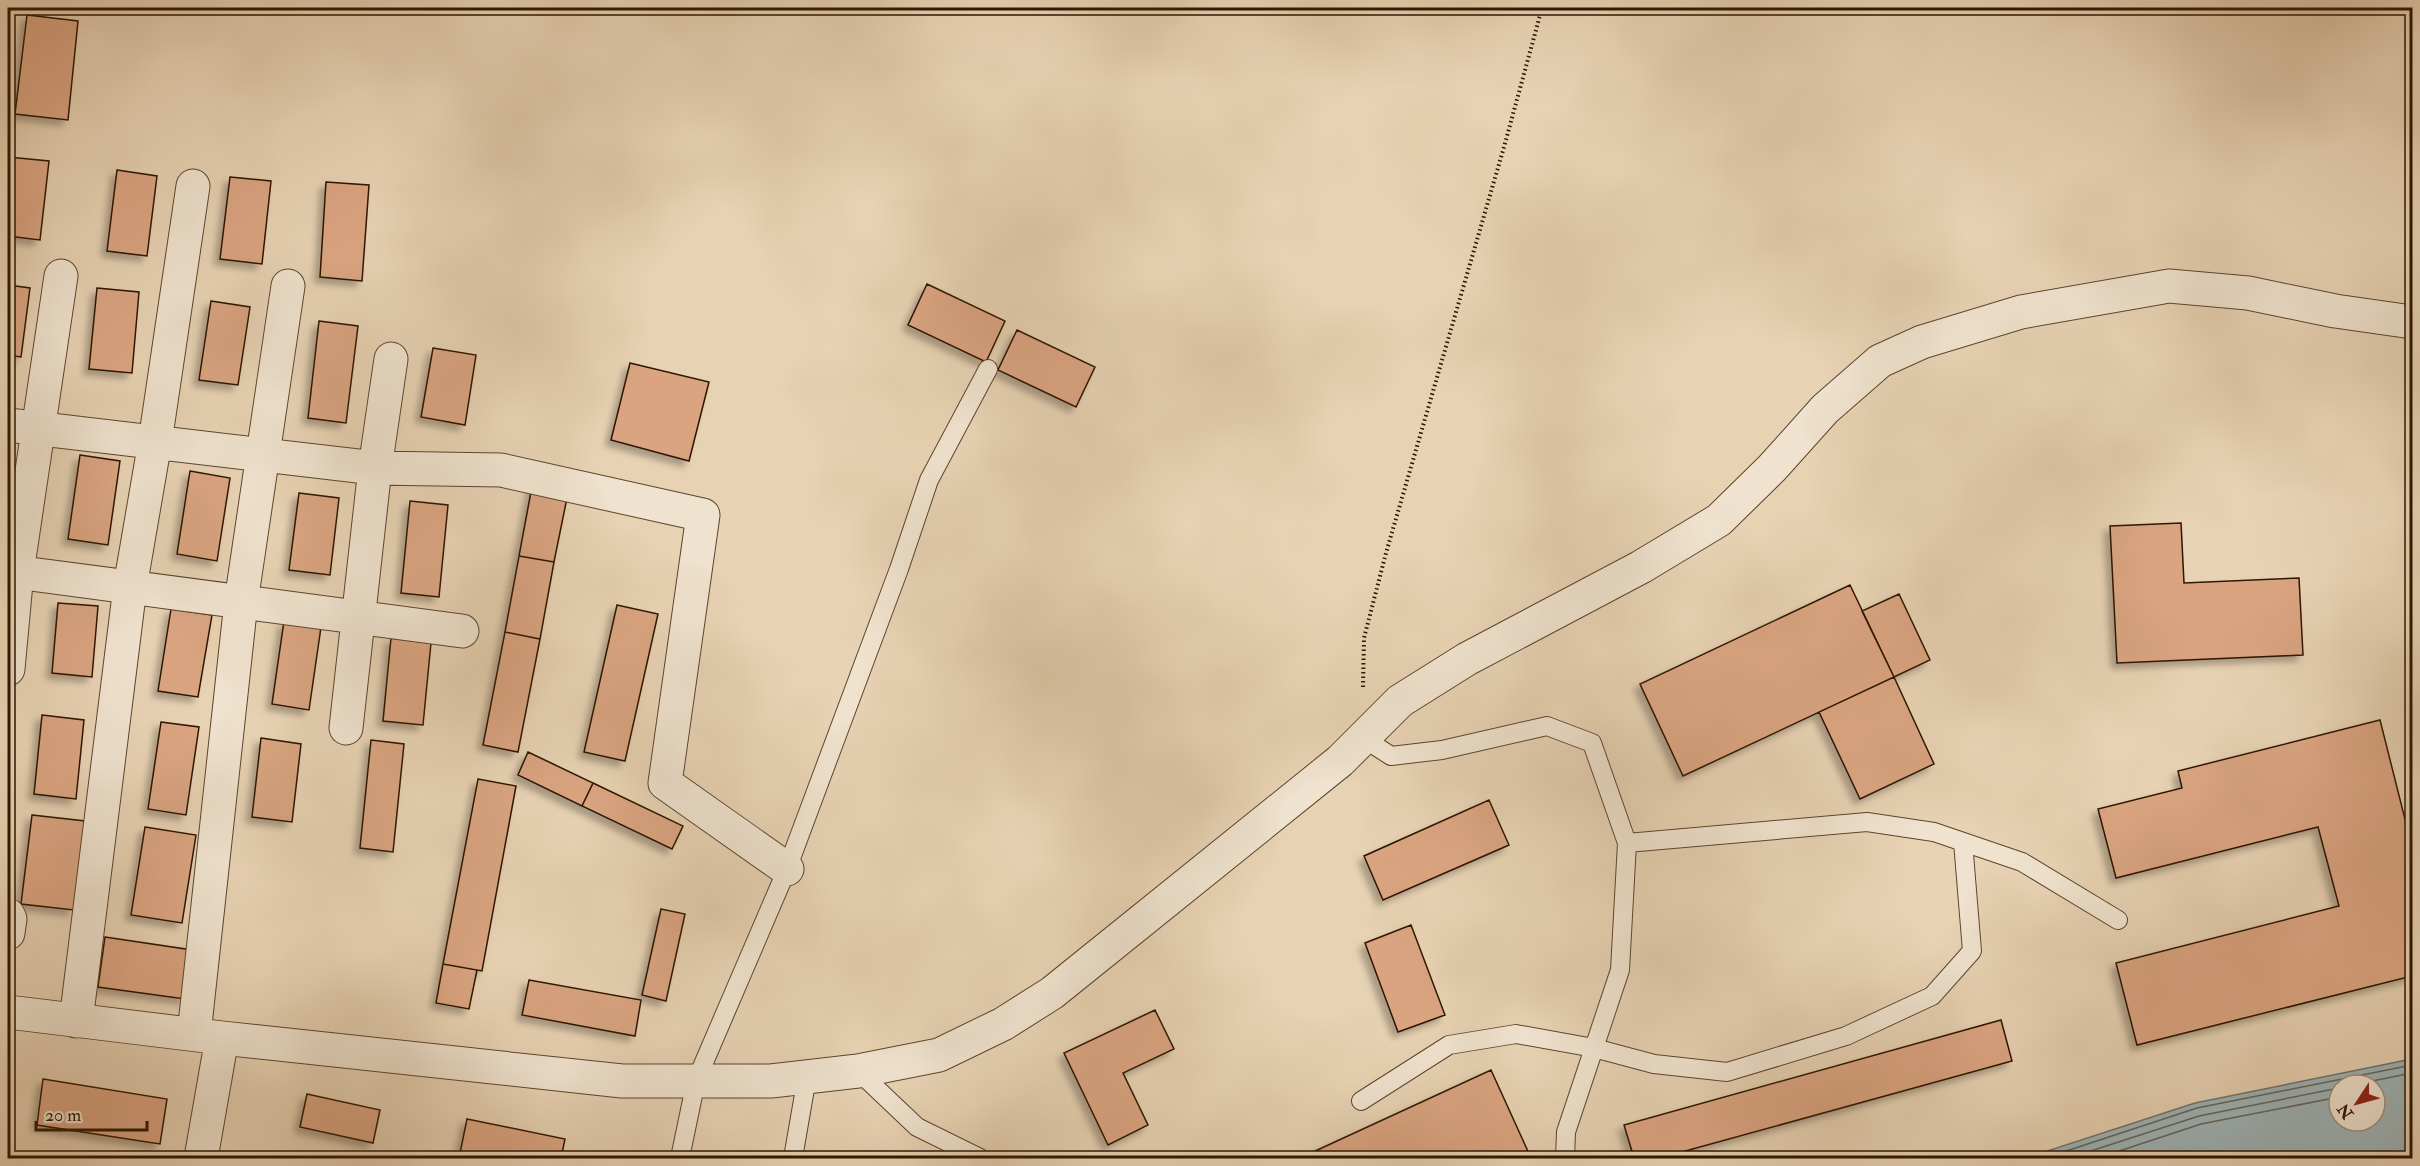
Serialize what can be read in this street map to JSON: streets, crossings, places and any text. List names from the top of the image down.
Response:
{
  "scale_bar": "20 m",
  "north": "bottom left"
}
